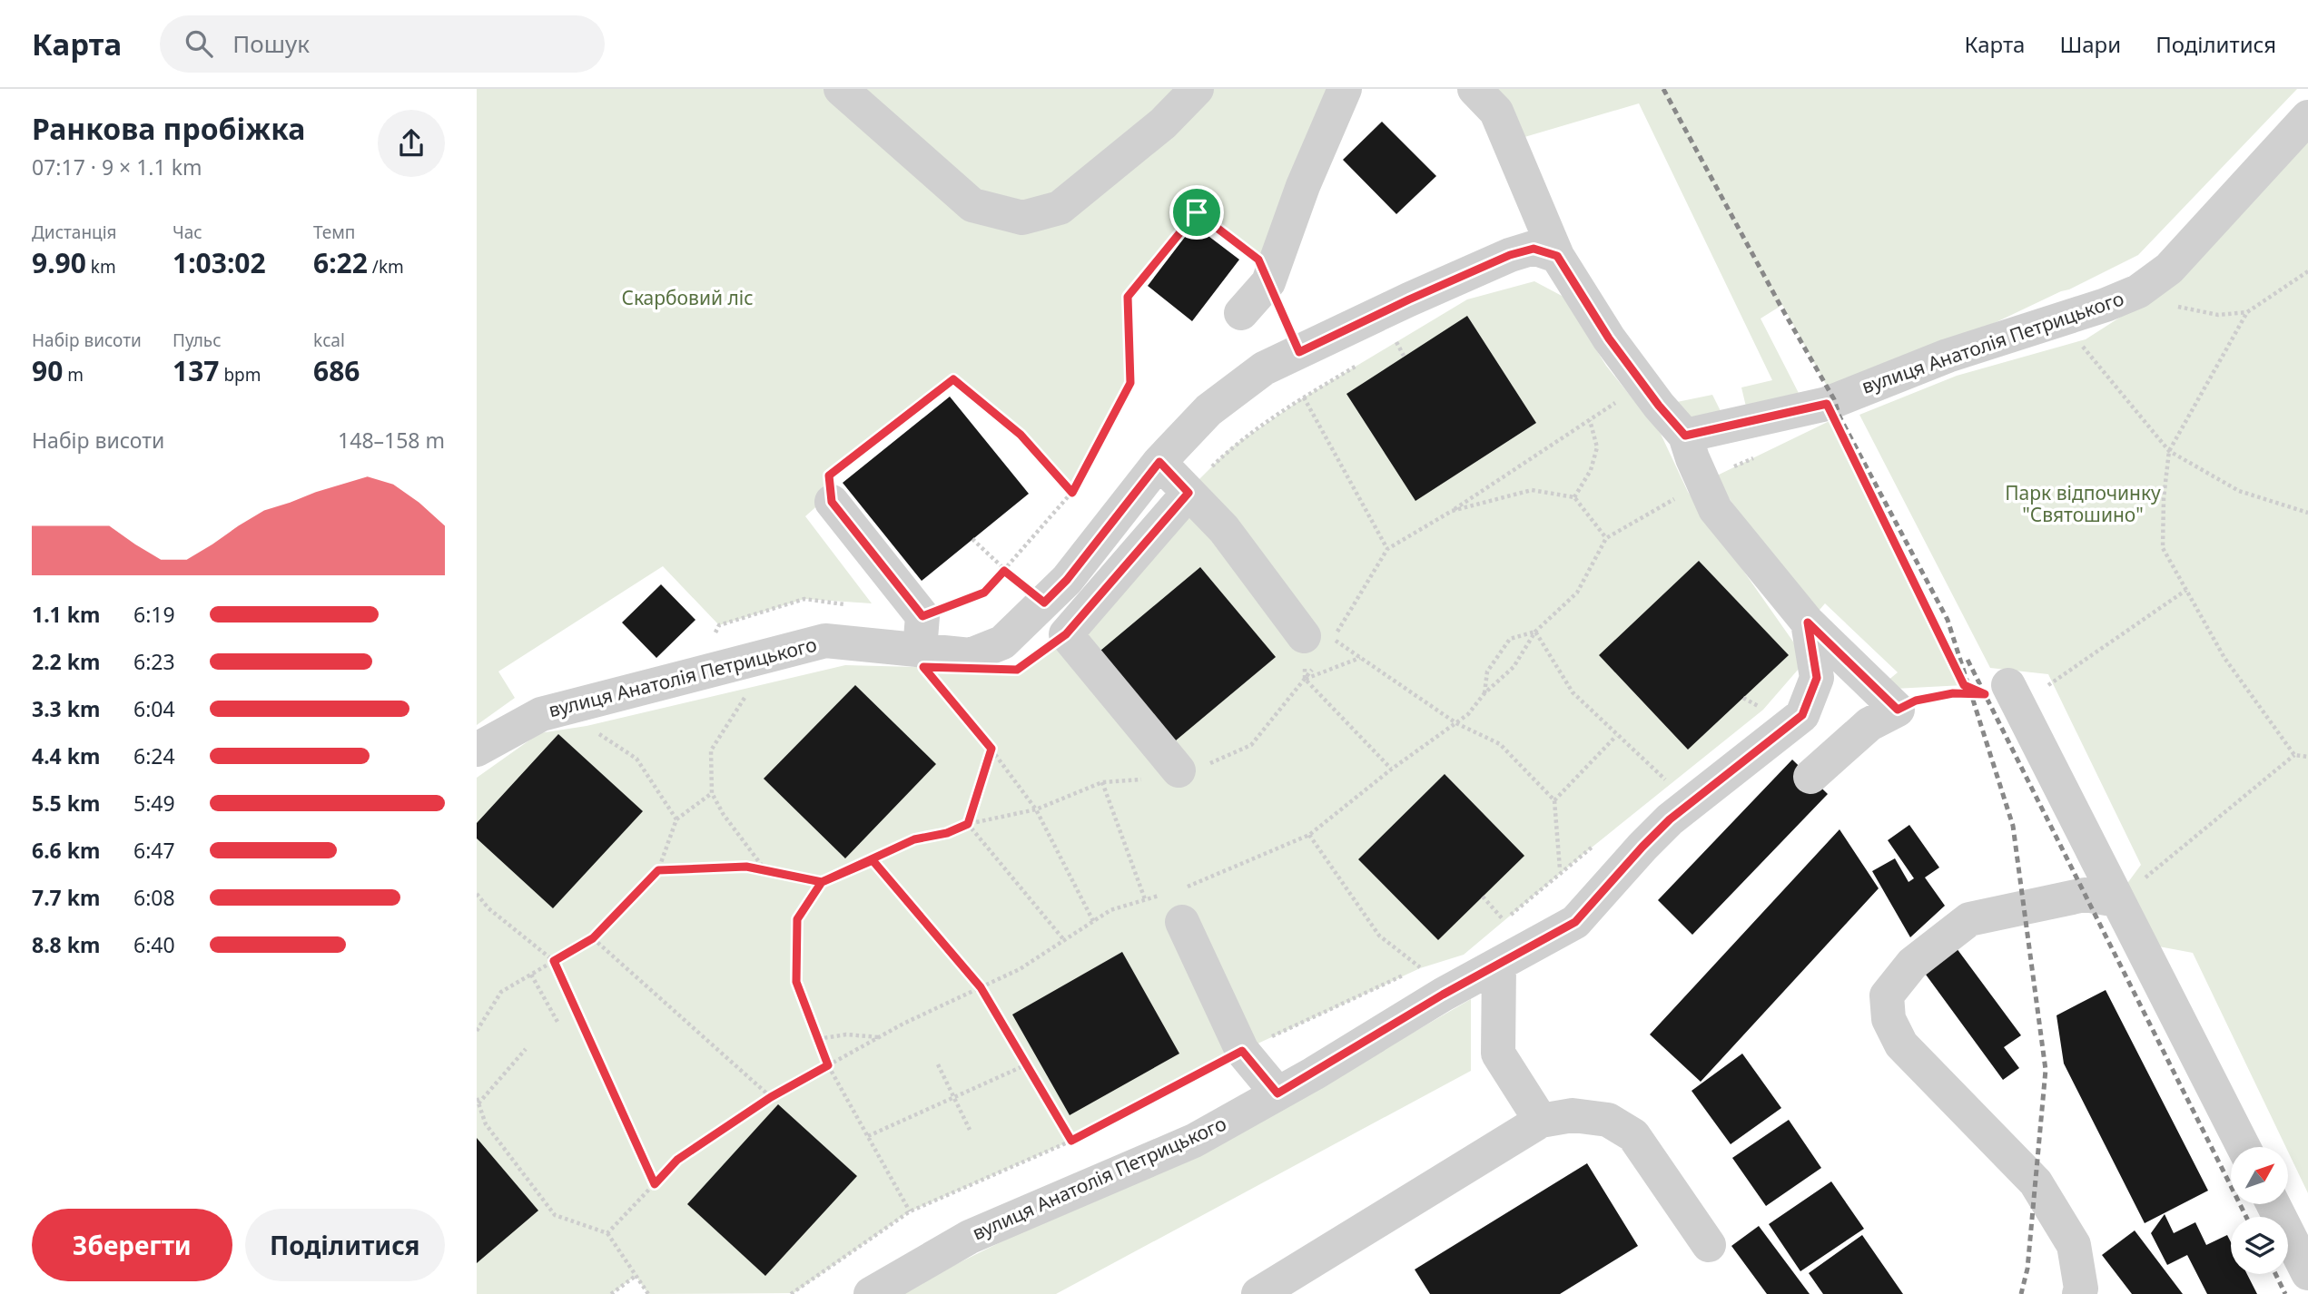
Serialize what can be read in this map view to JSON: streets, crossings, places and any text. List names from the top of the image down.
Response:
{
  "streets": {
    "street": ["вулиця Анатолія Петрицького"]
  },
  "parks": ["Скарбовий ліс", "Парк відпочинку \"Святошино\""],
  "north": "top right",
  "page": {
    "header": "Карта",
    "search": "Пошук",
    "nav": ["Карта", "Шари", "Поділитися"],
    "heading": ["Ранкова пробіжка", "07:17 · 9 × 1.1 km"],
    "stats": [
      ["Дистанція", "9.90 km"],
      ["Час", "1:03:02"],
      ["Темп", "6:22 /km"],
      ["Набір висоти", "90 m"],
      ["Пульс", "137 bpm"],
      ["kcal", "686"]
    ],
    "chart": ["Набір висоти", "148–158 m"],
    "list": [
      {
        "name": "1.1 km",
        "note": "6:19"
      },
      {
        "name": "2.2 km",
        "note": "6:23"
      },
      {
        "name": "3.3 km",
        "note": "6:04"
      },
      {
        "name": "4.4 km",
        "note": "6:24"
      },
      {
        "name": "5.5 km",
        "note": "5:49"
      },
      {
        "name": "6.6 km",
        "note": "6:47"
      },
      {
        "name": "7.7 km",
        "note": "6:08"
      },
      {
        "name": "8.8 km",
        "note": "6:40"
      }
    ],
    "buttons": ["Зберегти", "Поділитися"]
  }
}
